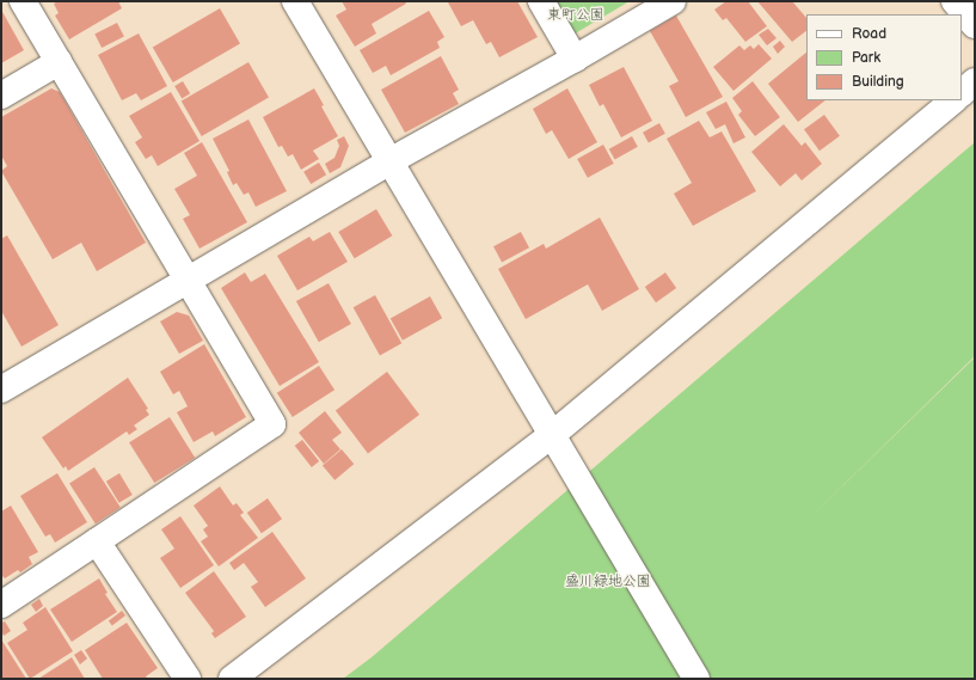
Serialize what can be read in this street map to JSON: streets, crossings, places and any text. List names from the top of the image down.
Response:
{
  "parks": ["東町公園", "盛川緑地公園"],
  "legend": ["Road", "Park", "Building"]
}
